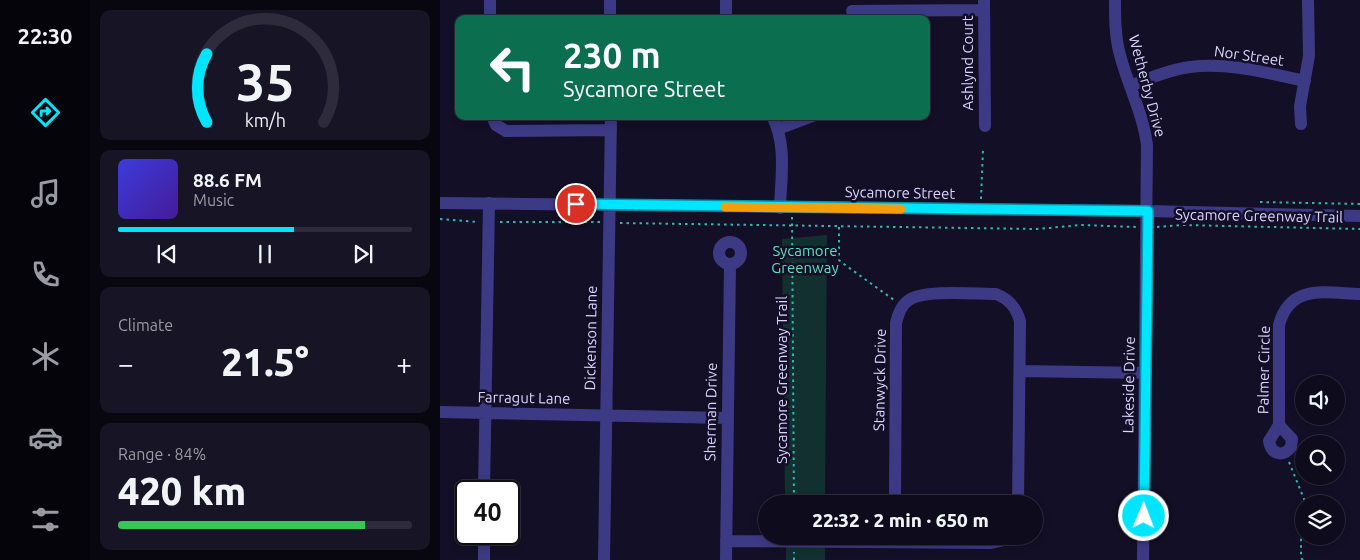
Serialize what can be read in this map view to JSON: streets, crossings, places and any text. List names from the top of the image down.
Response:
{
  "streets": {
    "street": [
      "Nor Street",
      "Ashlynd Court",
      "Wetherby Drive",
      "Sycamore Street",
      "Dickenson Lane",
      "Palmer Circle",
      "Stanwyck Drive",
      "Lakeside Drive",
      "Farragut Lane",
      "Sherman Drive"
    ],
    "path": ["Sycamore Greenway Trail"]
  },
  "crossings": [
    ["Nor Street", "Wetherby Drive"],
    ["Wetherby Drive", "Sycamore Street"],
    ["Wetherby Drive", "Lakeside Drive"],
    ["Sycamore Street", "Dickenson Lane"],
    ["Sycamore Street", "Lakeside Drive"],
    ["Dickenson Lane", "Farragut Lane"],
    ["Farragut Lane", "Sherman Drive"]
  ],
  "parks": ["Sycamore Greenway"],
  "page": {
    "tabs": "22:30",
    "turn": ["230 m", "Sycamore Street"],
    "song": ["88.6 FM", "Music"],
    "tile": [
      "Climate",
      ["Range · 84%", "420 km"]
    ],
    "heat": ["−", "21.5°", "+"],
    "limit": "40",
    "trip": "22:32 · 2 min · 650 m",
    "gauge": ["35", "km/h"]
  }
}
